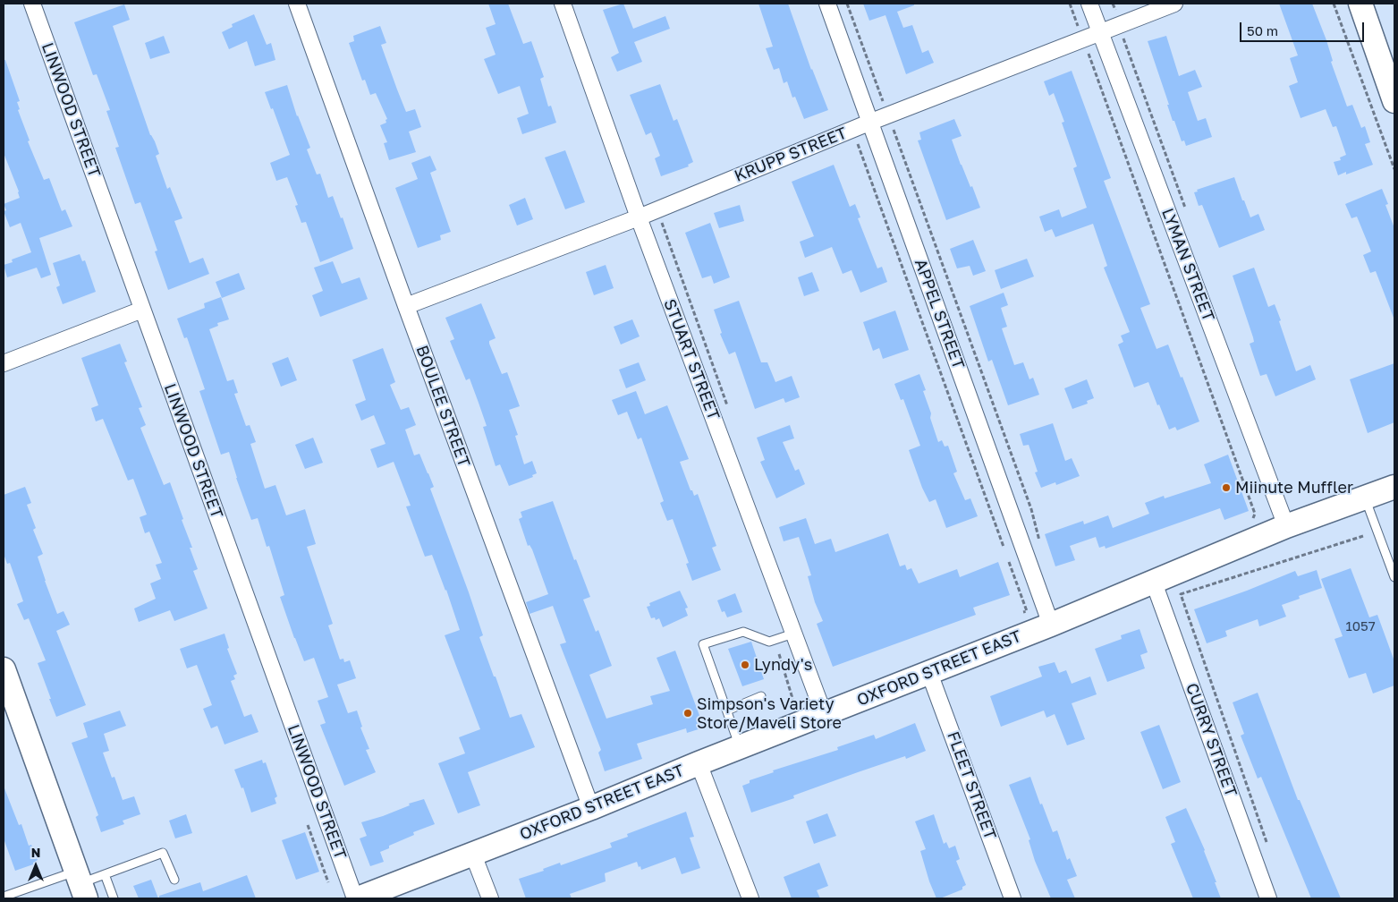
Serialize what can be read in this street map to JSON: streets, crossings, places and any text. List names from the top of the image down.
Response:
{
  "streets": {
    "main road": ["OXFORD STREET EAST"],
    "street": [
      "LINWOOD STREET",
      "KRUPP STREET",
      "LYMAN STREET",
      "APPEL STREET",
      "STUART STREET",
      "BOULEE STREET",
      "CURRY STREET",
      "FLEET STREET"
    ]
  },
  "crossings": [
    ["LINWOOD STREET", "OXFORD STREET EAST"],
    ["KRUPP STREET", "LYMAN STREET"],
    ["KRUPP STREET", "APPEL STREET"],
    ["KRUPP STREET", "STUART STREET"],
    ["KRUPP STREET", "BOULEE STREET"],
    ["LYMAN STREET", "OXFORD STREET EAST"],
    ["APPEL STREET", "OXFORD STREET EAST"],
    ["STUART STREET", "OXFORD STREET EAST"],
    ["BOULEE STREET", "OXFORD STREET EAST"],
    ["OXFORD STREET EAST", "CURRY STREET"],
    ["OXFORD STREET EAST", "FLEET STREET"]
  ],
  "places": ["Miinute Muffler", "Lyndy's", "Simpson's Variety Store/Maveli Store"],
  "house_numbers": ["1057"],
  "scale_bar": "50 m",
  "north": "top"
}
